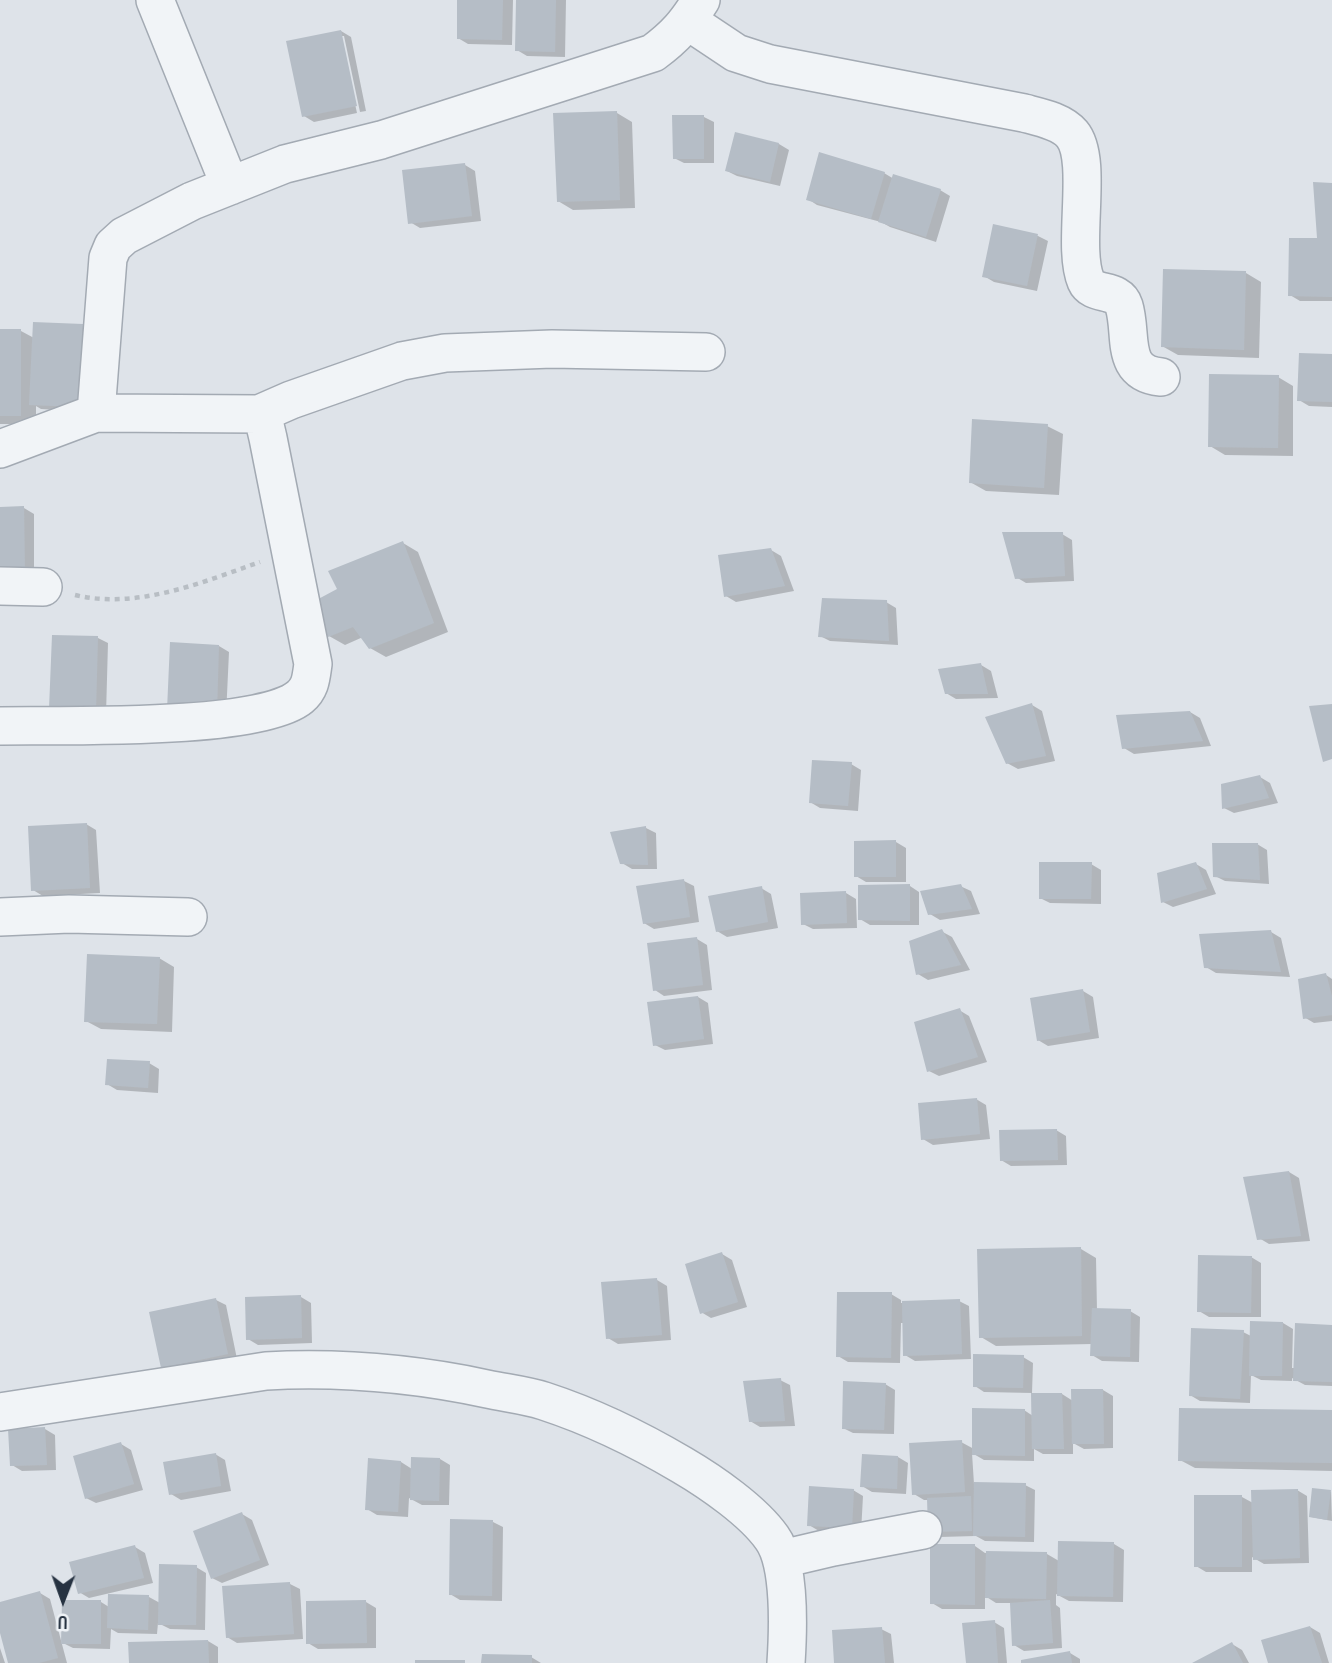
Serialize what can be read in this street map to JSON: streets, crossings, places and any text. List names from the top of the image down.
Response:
{
  "north": "bottom"
}
